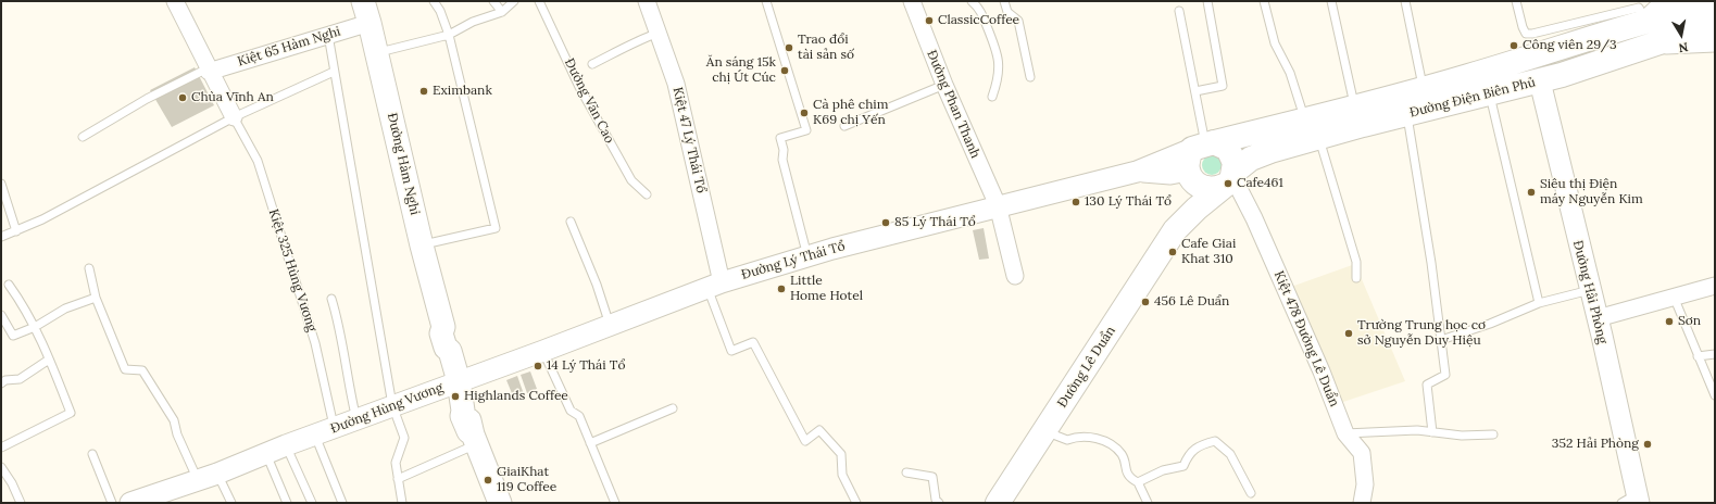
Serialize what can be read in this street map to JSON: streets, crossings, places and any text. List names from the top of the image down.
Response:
{
  "streets": {
    "main road": ["Đường Điện Biên Phủ", "Đường Hàm Nghi", "Đường Lê Duẩn"],
    "street": [
      "Kiệt 65 Hàm Nghi",
      "Đường Phan Thanh",
      "Kiệt 47 Lý Thái Tổ",
      "Đường Lý Thái Tổ",
      "Đường Hải Phòng",
      "Kiệt 478 Đường Lê Duẩn",
      "Đường Hùng Vương"
    ],
    "lane": ["Đường Văn Cao", "Kiệt 325 Hùng Vương"]
  },
  "crossings": [
    ["Kiệt 65 Hàm Nghi", "Đường Hàm Nghi"],
    ["Đường Điện Biên Phủ", "Đường Lý Thái Tổ"],
    ["Đường Điện Biên Phủ", "Đường Hải Phòng"],
    ["Đường Điện Biên Phủ", "Kiệt 478 Đường Lê Duẩn"],
    ["Đường Điện Biên Phủ", "Đường Lê Duẩn"],
    ["Đường Phan Thanh", "Đường Lý Thái Tổ"],
    ["Kiệt 47 Lý Thái Tổ", "Đường Lý Thái Tổ"],
    ["Đường Hàm Nghi", "Đường Lý Thái Tổ"],
    ["Đường Hàm Nghi", "Đường Hùng Vương"],
    ["Đường Lý Thái Tổ", "Đường Lê Duẩn"],
    ["Đường Lý Thái Tổ", "Đường Hùng Vương"],
    ["Kiệt 325 Hùng Vương", "Đường Hùng Vương"],
    ["Kiệt 478 Đường Lê Duẩn", "Đường Lê Duẩn"]
  ],
  "places": [
    "ClassicCoffee",
    "Công viên 29/3",
    "Trao đổi tài sản số",
    "Ăn sáng 15k chị Út Cúc",
    "Eximbank",
    "Chùa Vĩnh An",
    "Cà phê chim K69 chị Yến",
    "Cafe461",
    "Siêu thị Điện máy Nguyễn Kim",
    "130 Lý Thái Tổ",
    "85 Lý Thái Tổ",
    "Cafe Giai Khat 310",
    "Little Home Hotel",
    "456 Lê Duẩn",
    "Sơn",
    "Trường Trung học cơ sở Nguyễn Duy Hiệu",
    "14 Lý Thái Tổ",
    "Highlands Coffee",
    "352 Hải Phòng",
    "GiaiKhat 119 Coffee"
  ],
  "north": "bottom"
}
